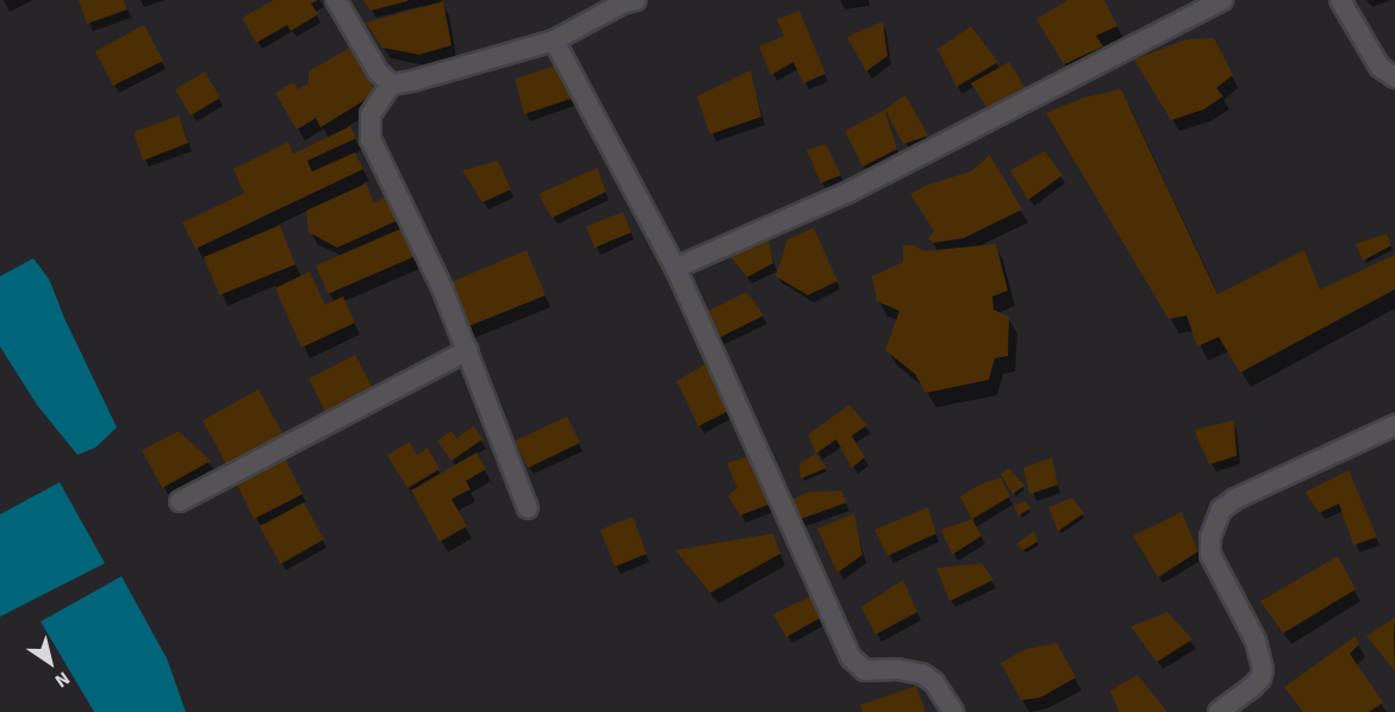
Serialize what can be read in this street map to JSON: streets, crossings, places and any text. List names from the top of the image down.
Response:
{
  "north": "bottom right"
}
